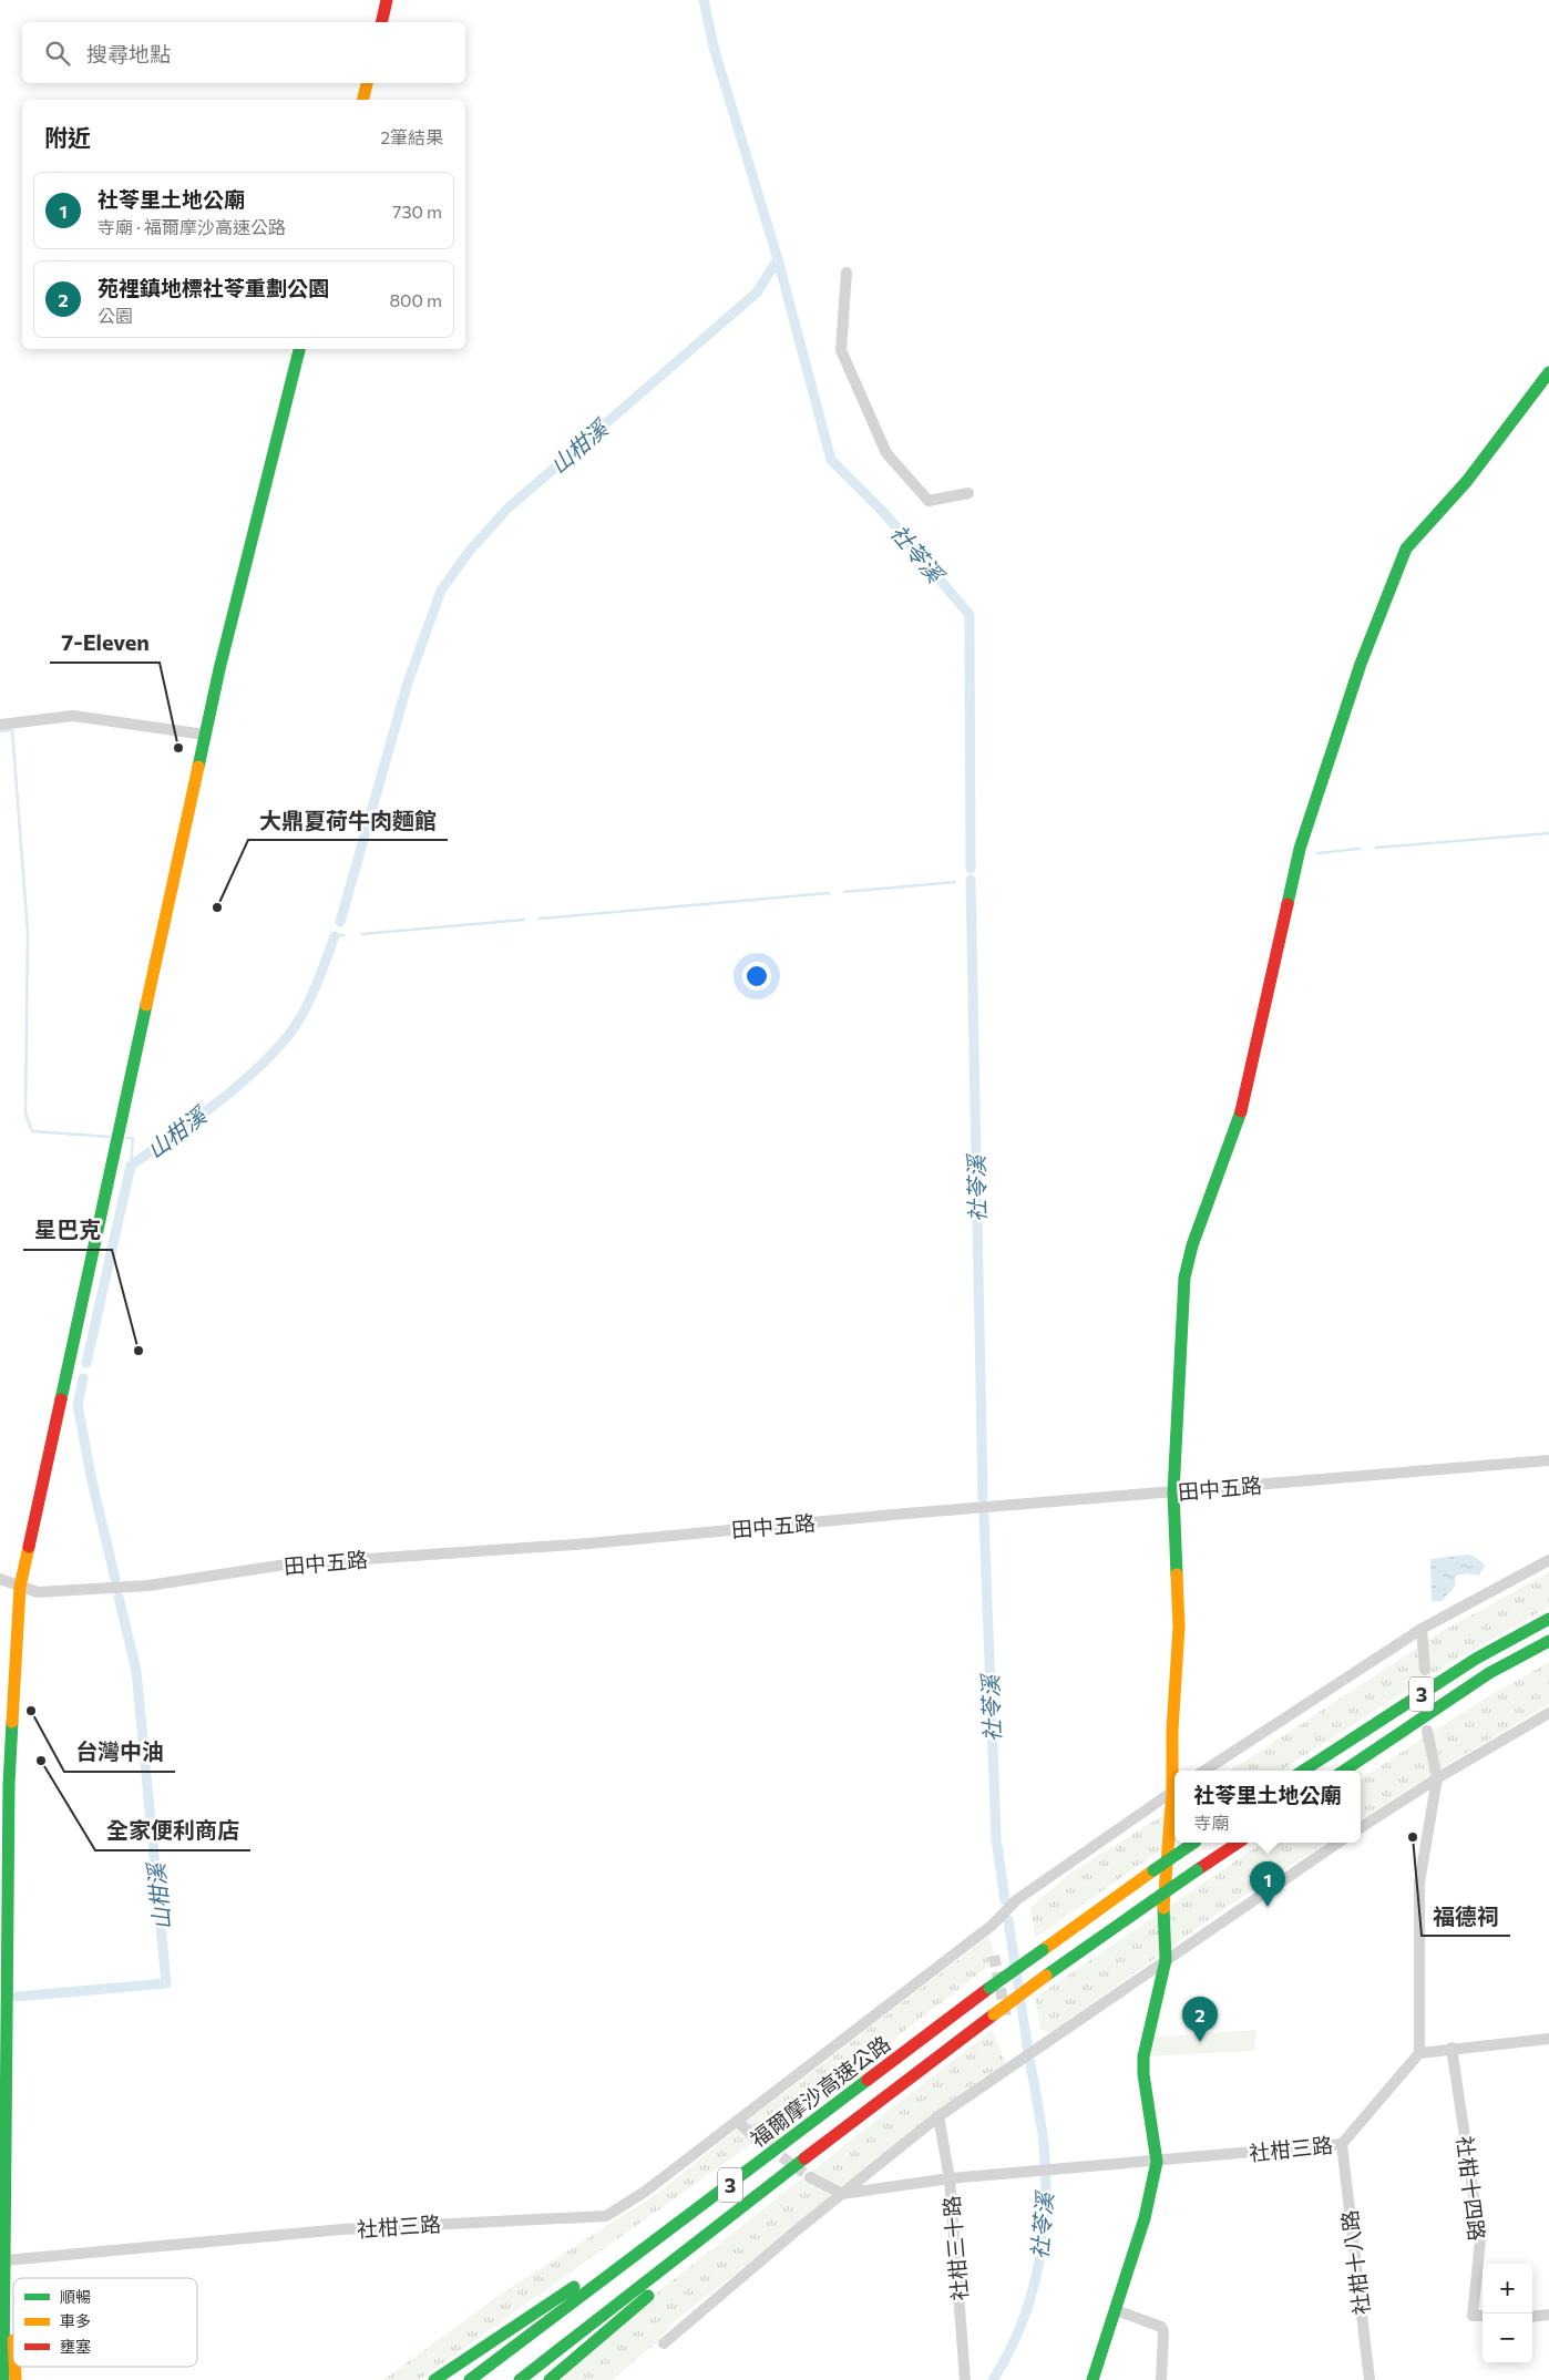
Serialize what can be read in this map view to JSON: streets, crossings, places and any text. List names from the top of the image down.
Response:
{
  "streets": {
    "main road": ["3", "福爾摩沙高速公路"],
    "street": [
      "田中五路",
      "社柑三路",
      "社柑十四路",
      "社柑三十路",
      "社柑十八路"
    ]
  },
  "crossings": [
    ["社柑三路", "社柑三十路"],
    ["社柑三路", "社柑十八路"]
  ],
  "water": ["山柑溪", "社苓溪"],
  "places": [
    "7-Eleven",
    "大鼎夏荷牛肉麵館",
    "星巴克",
    "台灣中油",
    "全家便利商店",
    "福德祠"
  ],
  "legend": ["順暢", "車多", "壅塞"],
  "page": {
    "search": "搜尋地點",
    "heading": ["附近", "2筆結果"],
    "list": [
      {
        "mark": "1",
        "name": "社苓里土地公廟",
        "note": "寺廟 · 福爾摩沙高速公路",
        "value": "730 m"
      },
      {
        "mark": "2",
        "name": "苑裡鎮地標社苓重劃公園",
        "note": "公園",
        "value": "800 m"
      }
    ],
    "popup": ["社苓里土地公廟", "寺廟"],
    "pins": ["1", "2"],
    "map_buttons": ["+", "−"]
  }
}
